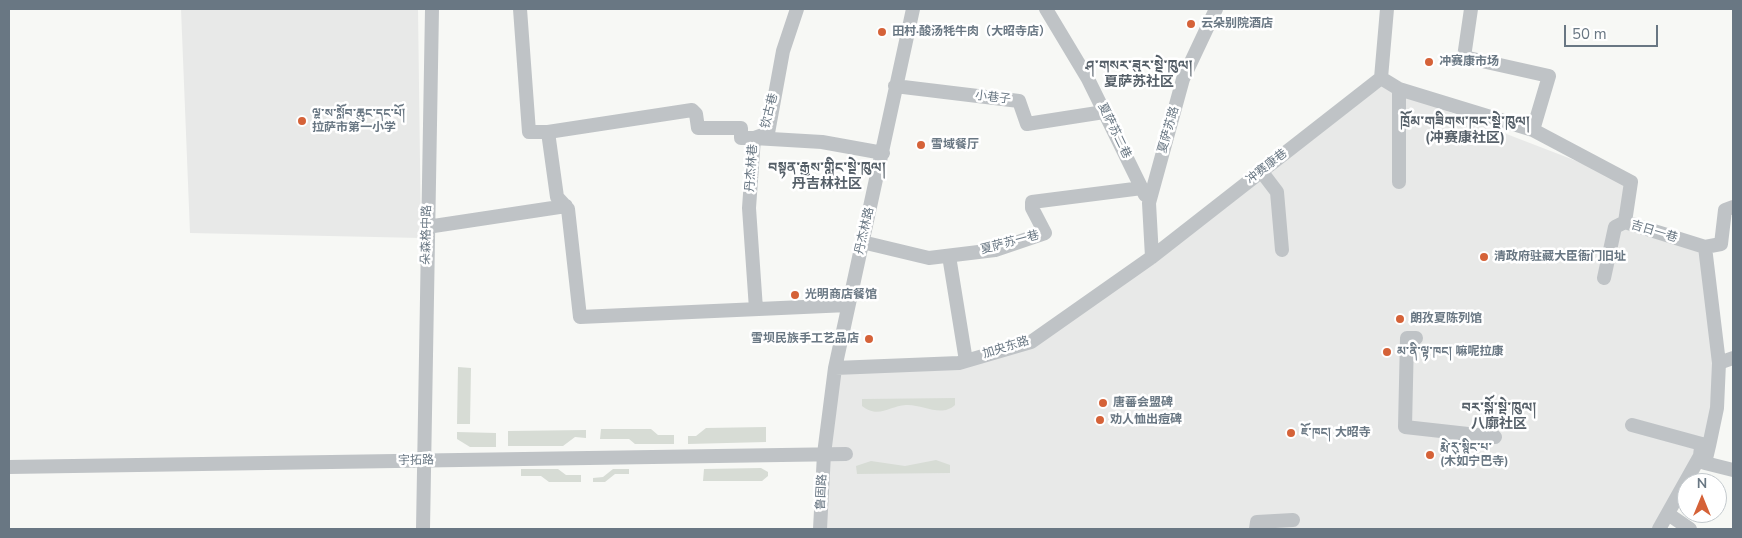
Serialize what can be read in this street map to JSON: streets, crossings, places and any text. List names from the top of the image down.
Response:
{
  "streets": {
    "street": [
      "小巷子",
      "钦古巷",
      "夏萨苏路",
      "夏萨苏二巷",
      "冲赛康巷",
      "丹杰林巷",
      "丹杰林路",
      "吉日一巷",
      "朵森格中路",
      "夏萨苏一巷",
      "加央东路",
      "宇拓路",
      "鲁固路"
    ]
  },
  "crossings": [
    ["小巷子", "夏萨苏二巷"],
    ["小巷子", "丹杰林路"],
    ["钦古巷", "丹杰林巷"],
    ["钦古巷", "丹杰林路"],
    ["夏萨苏路", "夏萨苏二巷"],
    ["夏萨苏路", "冲赛康巷"],
    ["夏萨苏路", "加央东路"],
    ["夏萨苏二巷", "夏萨苏一巷"],
    ["冲赛康巷", "吉日一巷"],
    ["冲赛康巷", "加央东路"],
    ["丹杰林路", "夏萨苏一巷"],
    ["丹杰林路", "加央东路"],
    ["丹杰林路", "宇拓路"],
    ["丹杰林路", "鲁固路"],
    ["朵森格中路", "宇拓路"],
    ["宇拓路", "鲁固路"]
  ],
  "districts": [
    "ཤ་གསར་ཟུར་སྡེ་ཁུལ། 夏萨苏社区",
    "ཁྲོམ་གཟིགས་ཁང་སྡེ་ཁུལ། (冲赛康社区)",
    "བསྟན་རྒྱས་གླིང་སྡེ་ཁུལ། 丹吉林社区",
    "བར་སྐོ་སྡེ་ཁུལ། 八廓社区"
  ],
  "places": [
    "云朵别院酒店",
    "田村·酸汤牦牛肉（大昭寺店）",
    "冲赛康市场",
    "ལྷ་ས་སློབ་ཆུང་དང་པོ། 拉萨市第一小学",
    "雪域餐厅",
    "清政府驻藏大臣衙门旧址",
    "光明商店餐馆",
    "朗孜夏陈列馆",
    "雪坝民族手工艺品店",
    "མ་ནི་ལྟ་ཁང། 嘛呢拉康",
    "唐蕃会盟碑",
    "劝人恤出痘碑",
    "ཇོ་ཁང། 大昭寺",
    "རྨེ་རུ་སྙིང་པ་ (木如宁巴寺)"
  ],
  "scale_bar": "50 m",
  "north": "top"
}
